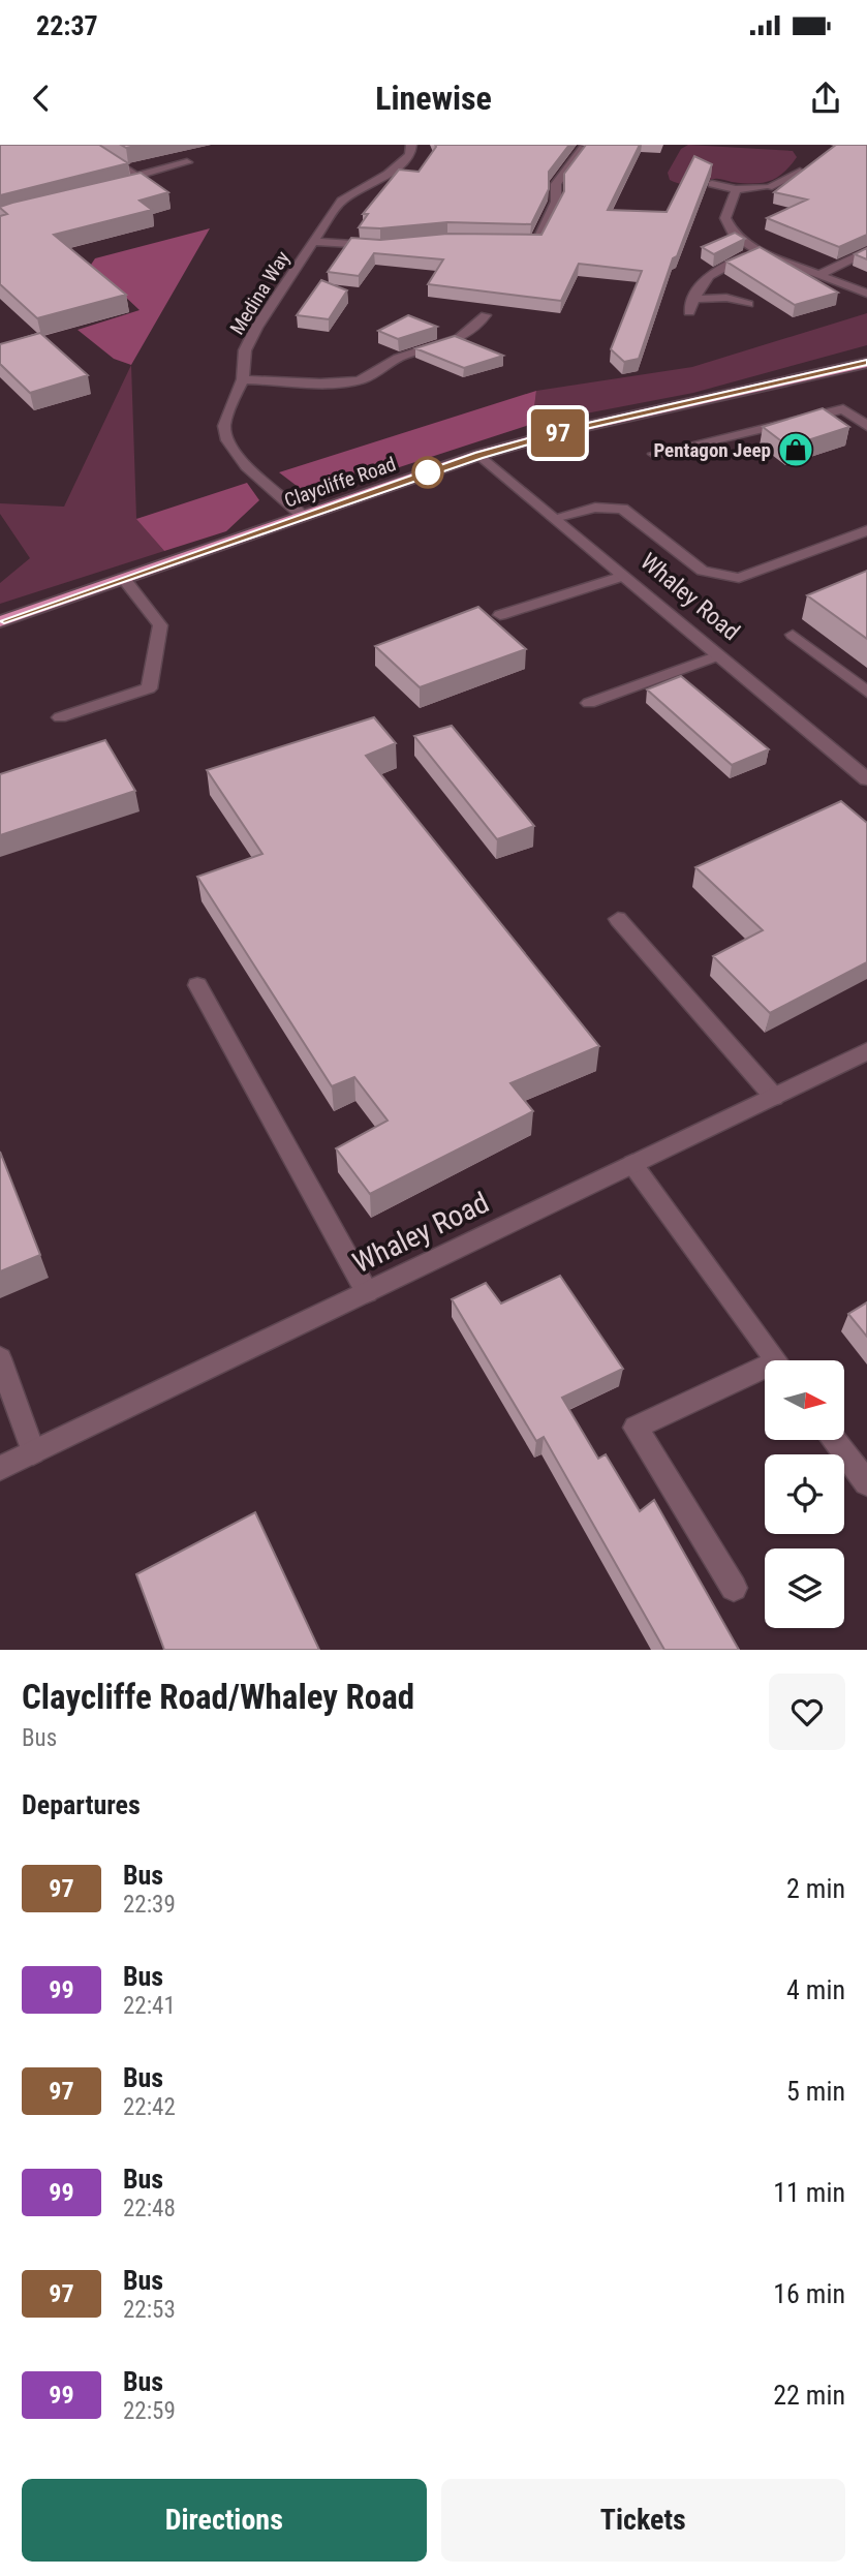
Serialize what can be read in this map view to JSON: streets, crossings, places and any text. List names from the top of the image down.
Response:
{
  "streets": {
    "highway": ["Claycliffe Road"],
    "street": ["Medina Way", "Whaley Road"]
  },
  "crossings": [
    ["Medina Way", "Claycliffe Road"],
    ["Claycliffe Road", "Whaley Road"]
  ],
  "places": {
    "shop": ["Pentagon Jeep"]
  },
  "lines": ["bus line 97"],
  "north": "right",
  "page": {
    "status": "22:37",
    "header": "Linewise",
    "on_map": "97",
    "heading": [
      ["Claycliffe Road/Whaley Road", "Bus"],
      "Departures"
    ],
    "list": [
      {
        "mark": "97",
        "name": "Bus",
        "note": "22:39",
        "value": "2 min"
      },
      {
        "mark": "99",
        "name": "Bus",
        "note": "22:41",
        "value": "4 min"
      },
      {
        "mark": "97",
        "name": "Bus",
        "note": "22:42",
        "value": "5 min"
      },
      {
        "mark": "99",
        "name": "Bus",
        "note": "22:48",
        "value": "11 min"
      },
      {
        "mark": "97",
        "name": "Bus",
        "note": "22:53",
        "value": "16 min"
      },
      {
        "mark": "99",
        "name": "Bus",
        "note": "22:59",
        "value": "22 min"
      }
    ],
    "buttons": ["Directions", "Tickets"]
  }
}
